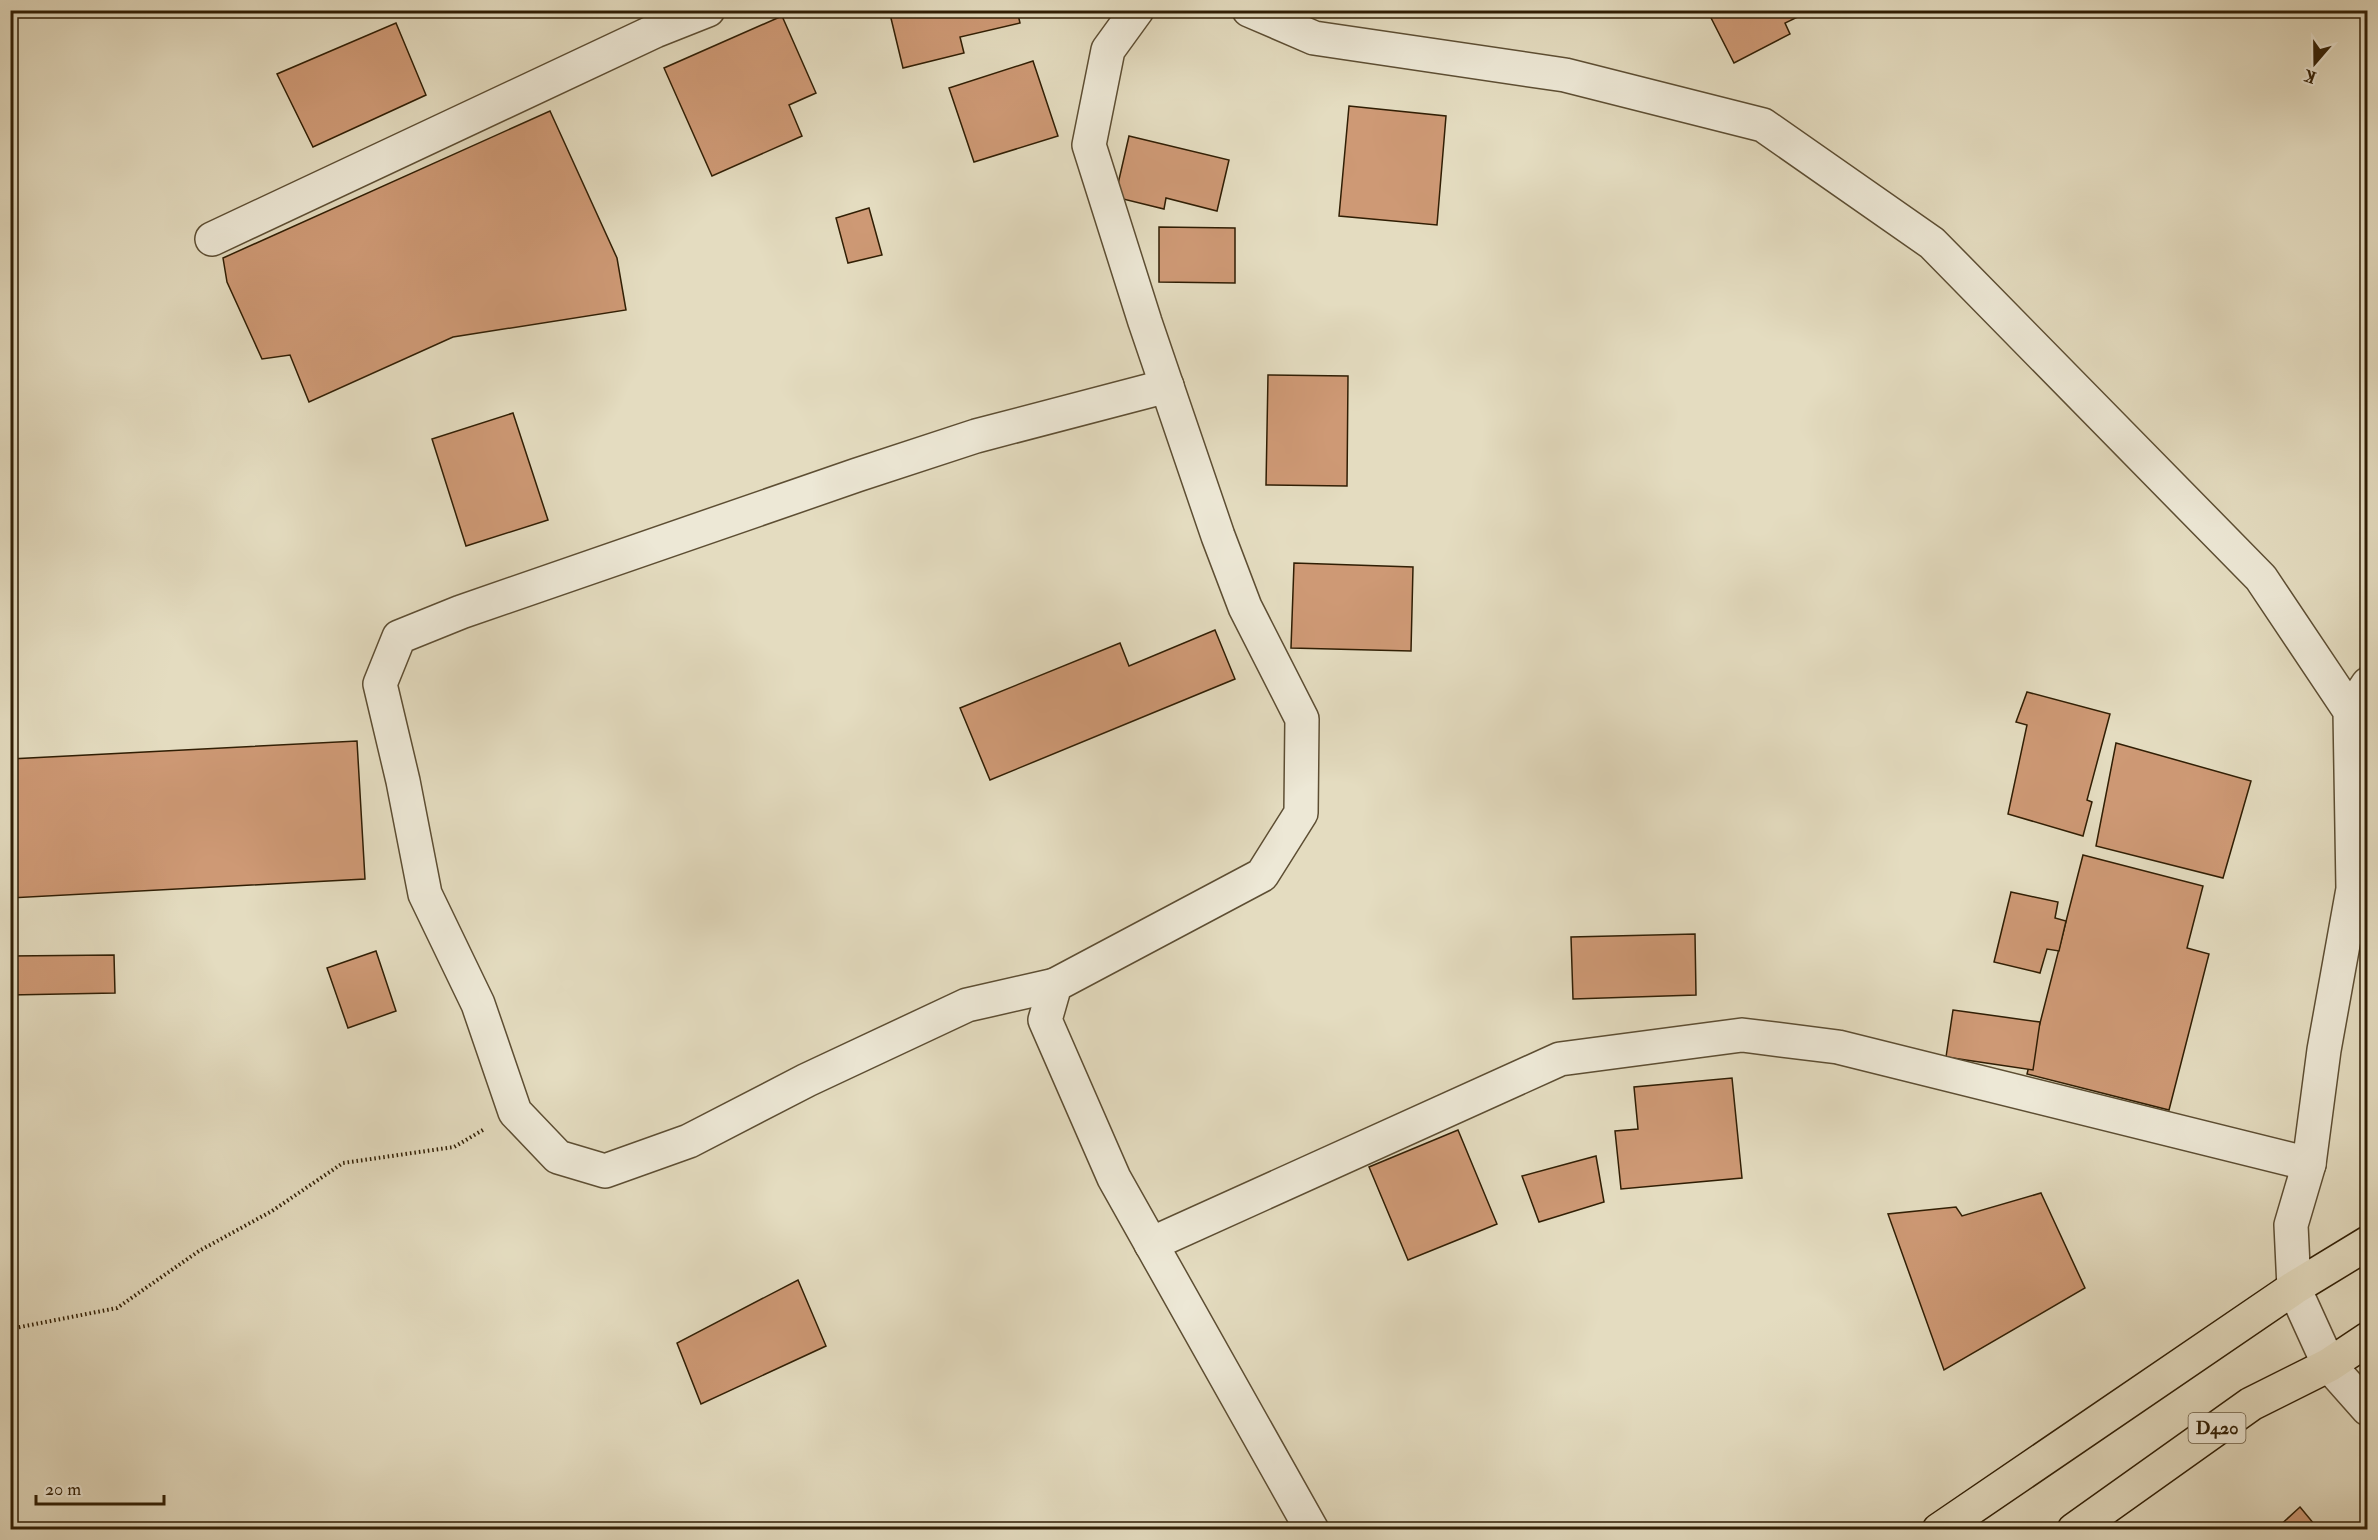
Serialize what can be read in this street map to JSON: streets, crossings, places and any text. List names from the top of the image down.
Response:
{
  "streets": {
    "highway": ["D420"]
  },
  "scale_bar": "20 m",
  "north": "bottom"
}
